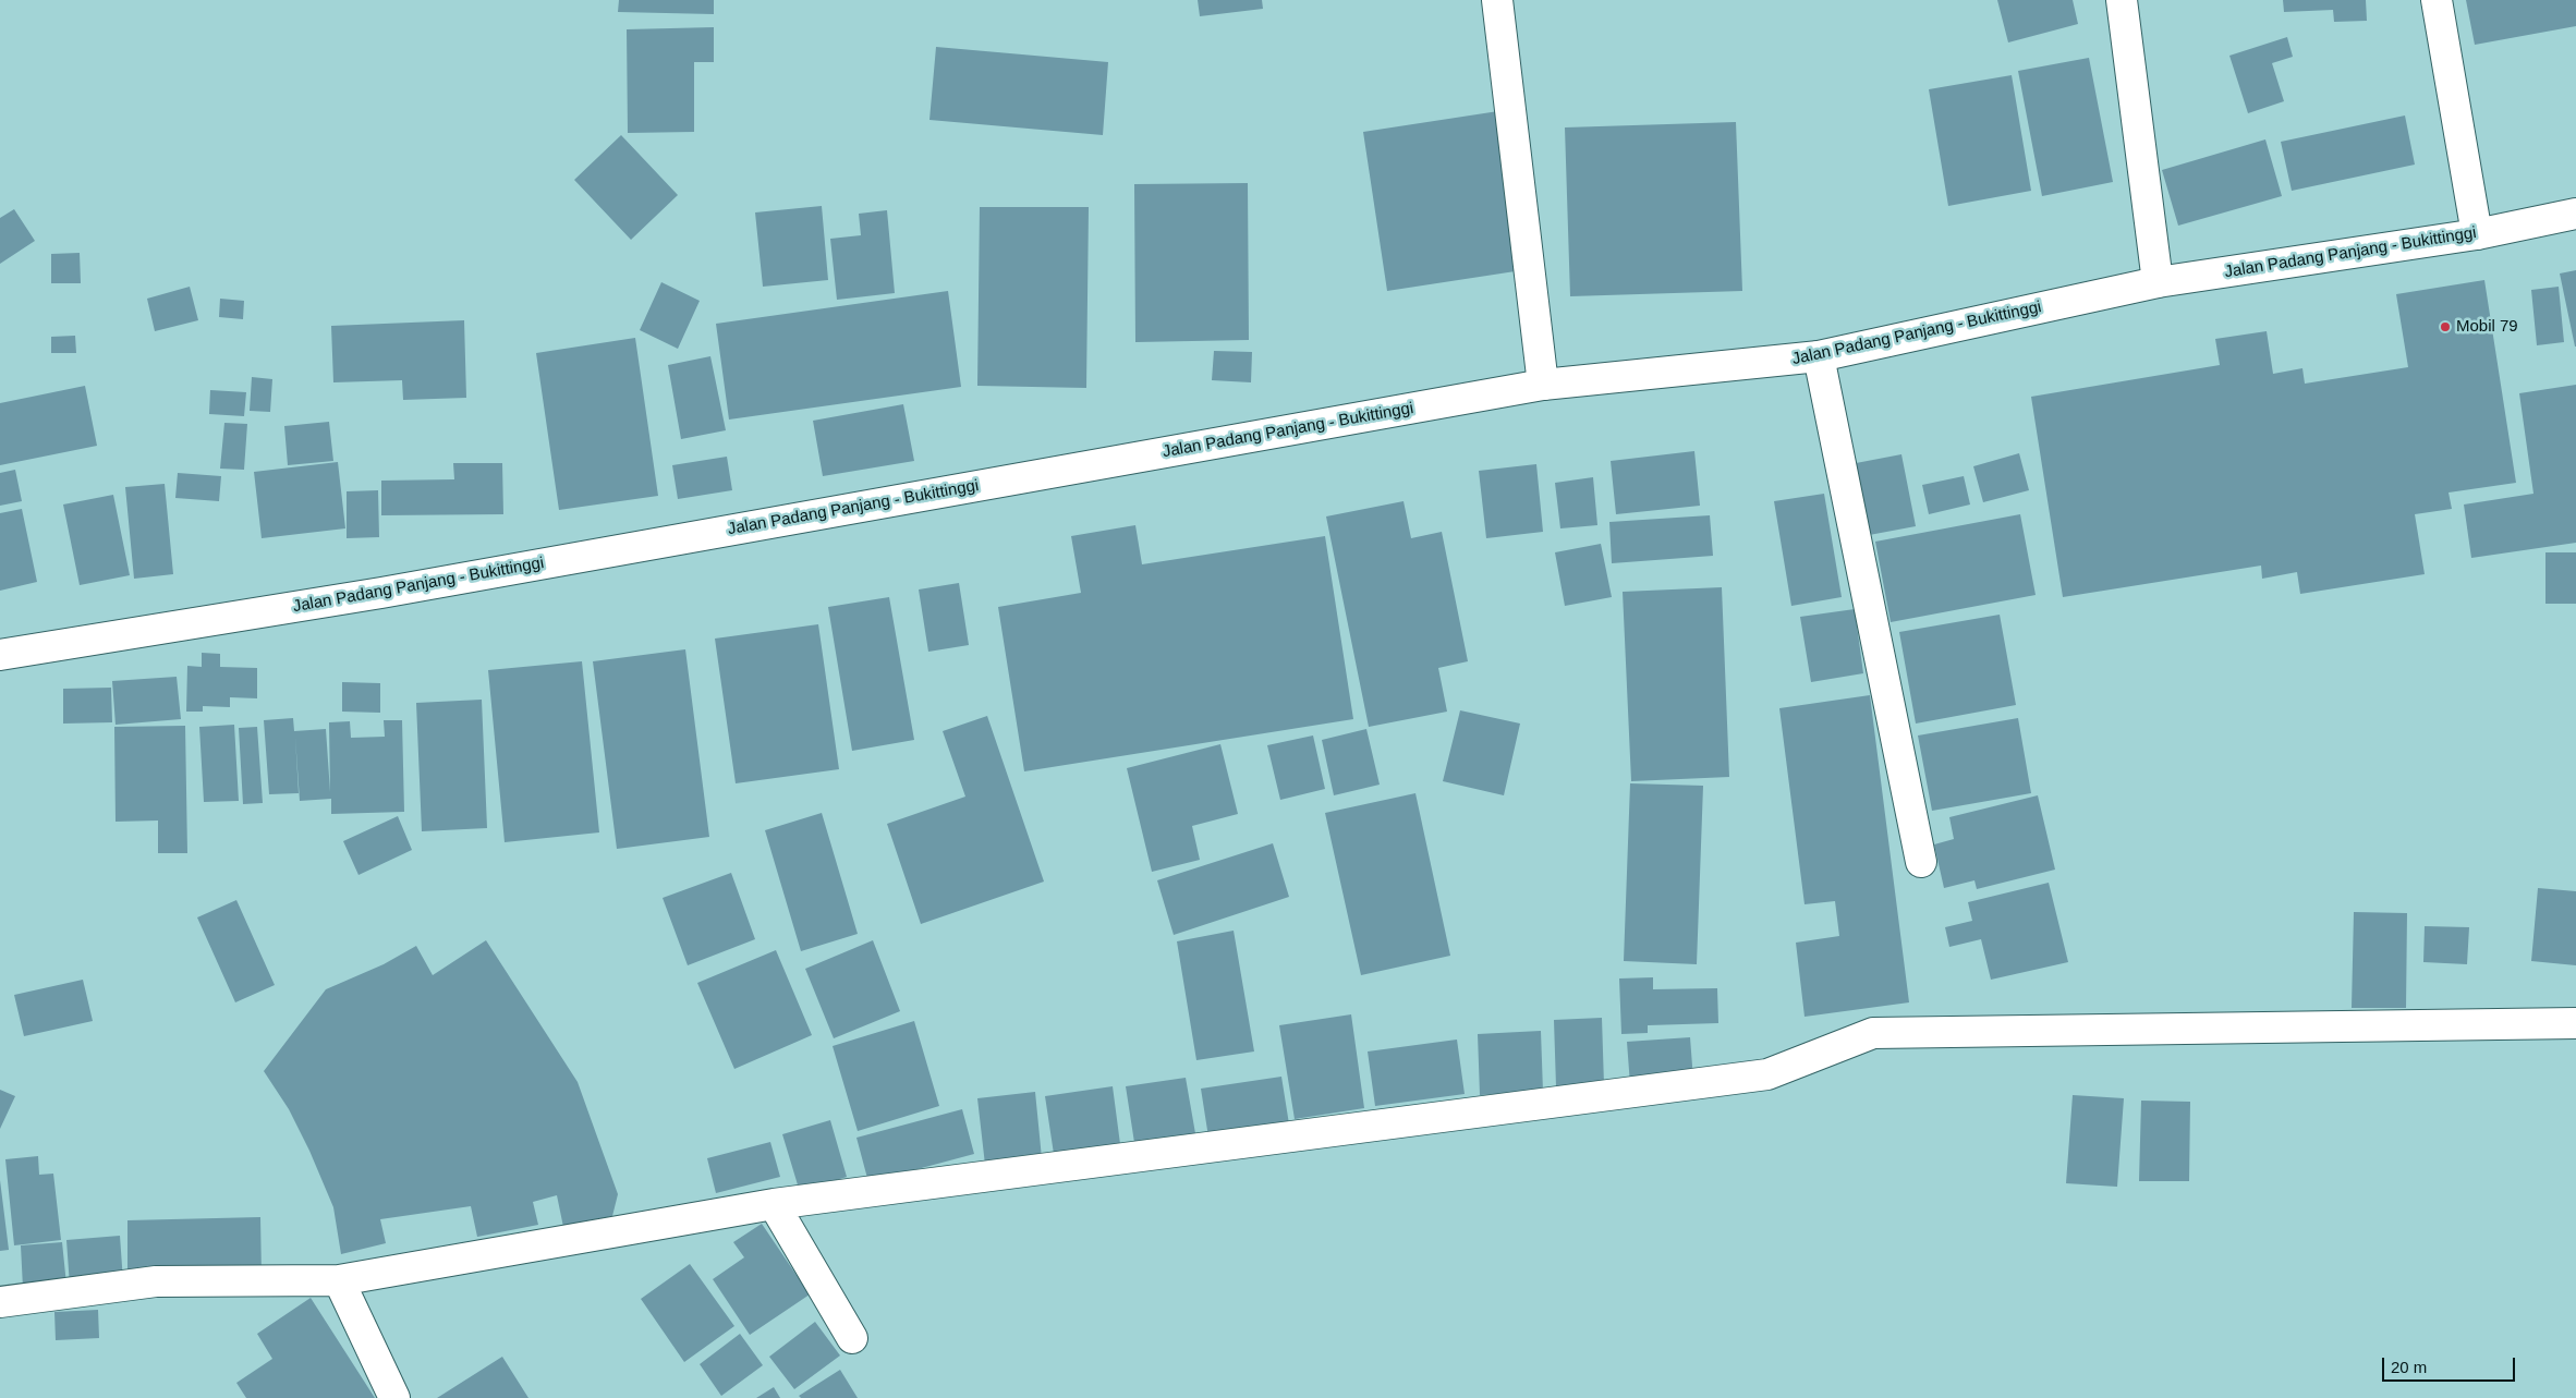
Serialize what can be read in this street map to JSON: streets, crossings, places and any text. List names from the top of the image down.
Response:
{
  "streets": {
    "main road": ["Jalan Padang Panjang - Bukittinggi"]
  },
  "places": ["Mobil 79"],
  "scale_bar": "20 m"
}
